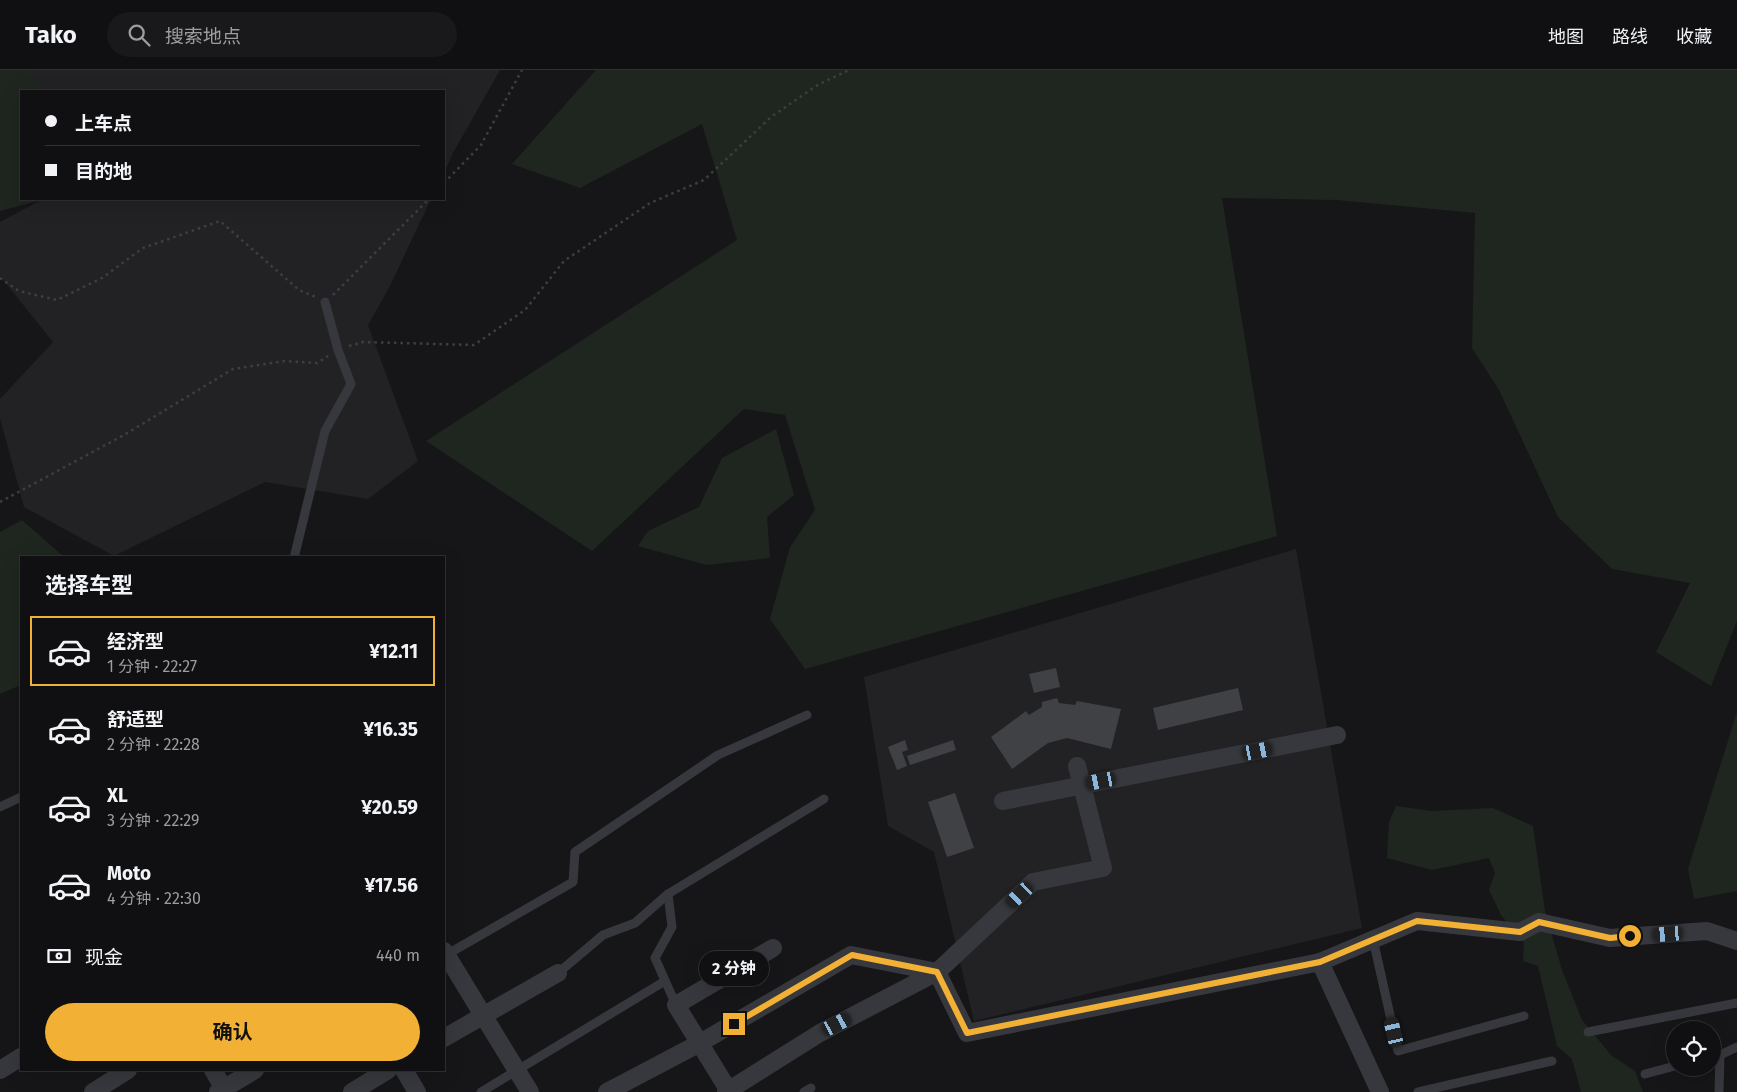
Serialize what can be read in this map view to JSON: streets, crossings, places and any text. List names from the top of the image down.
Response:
{
  "page": {
    "header": "Tako",
    "search": "搜索地点",
    "nav": ["地图", "路线", "收藏"],
    "banner": ["上车点", "目的地"],
    "heading": "选择车型",
    "list": [
      {
        "name": "经济型",
        "note": "1 分钟 · 22:27",
        "value": "¥12.11"
      },
      {
        "name": "舒适型",
        "note": "2 分钟 · 22:28",
        "value": "¥16.35"
      },
      {
        "name": "XL",
        "note": "3 分钟 · 22:29",
        "value": "¥20.59"
      },
      {
        "name": "Moto",
        "note": "4 分钟 · 22:30",
        "value": "¥17.56"
      }
    ],
    "pay": ["现金", "440 m"],
    "bubble": "2 分钟",
    "buttons": "确认"
  }
}
